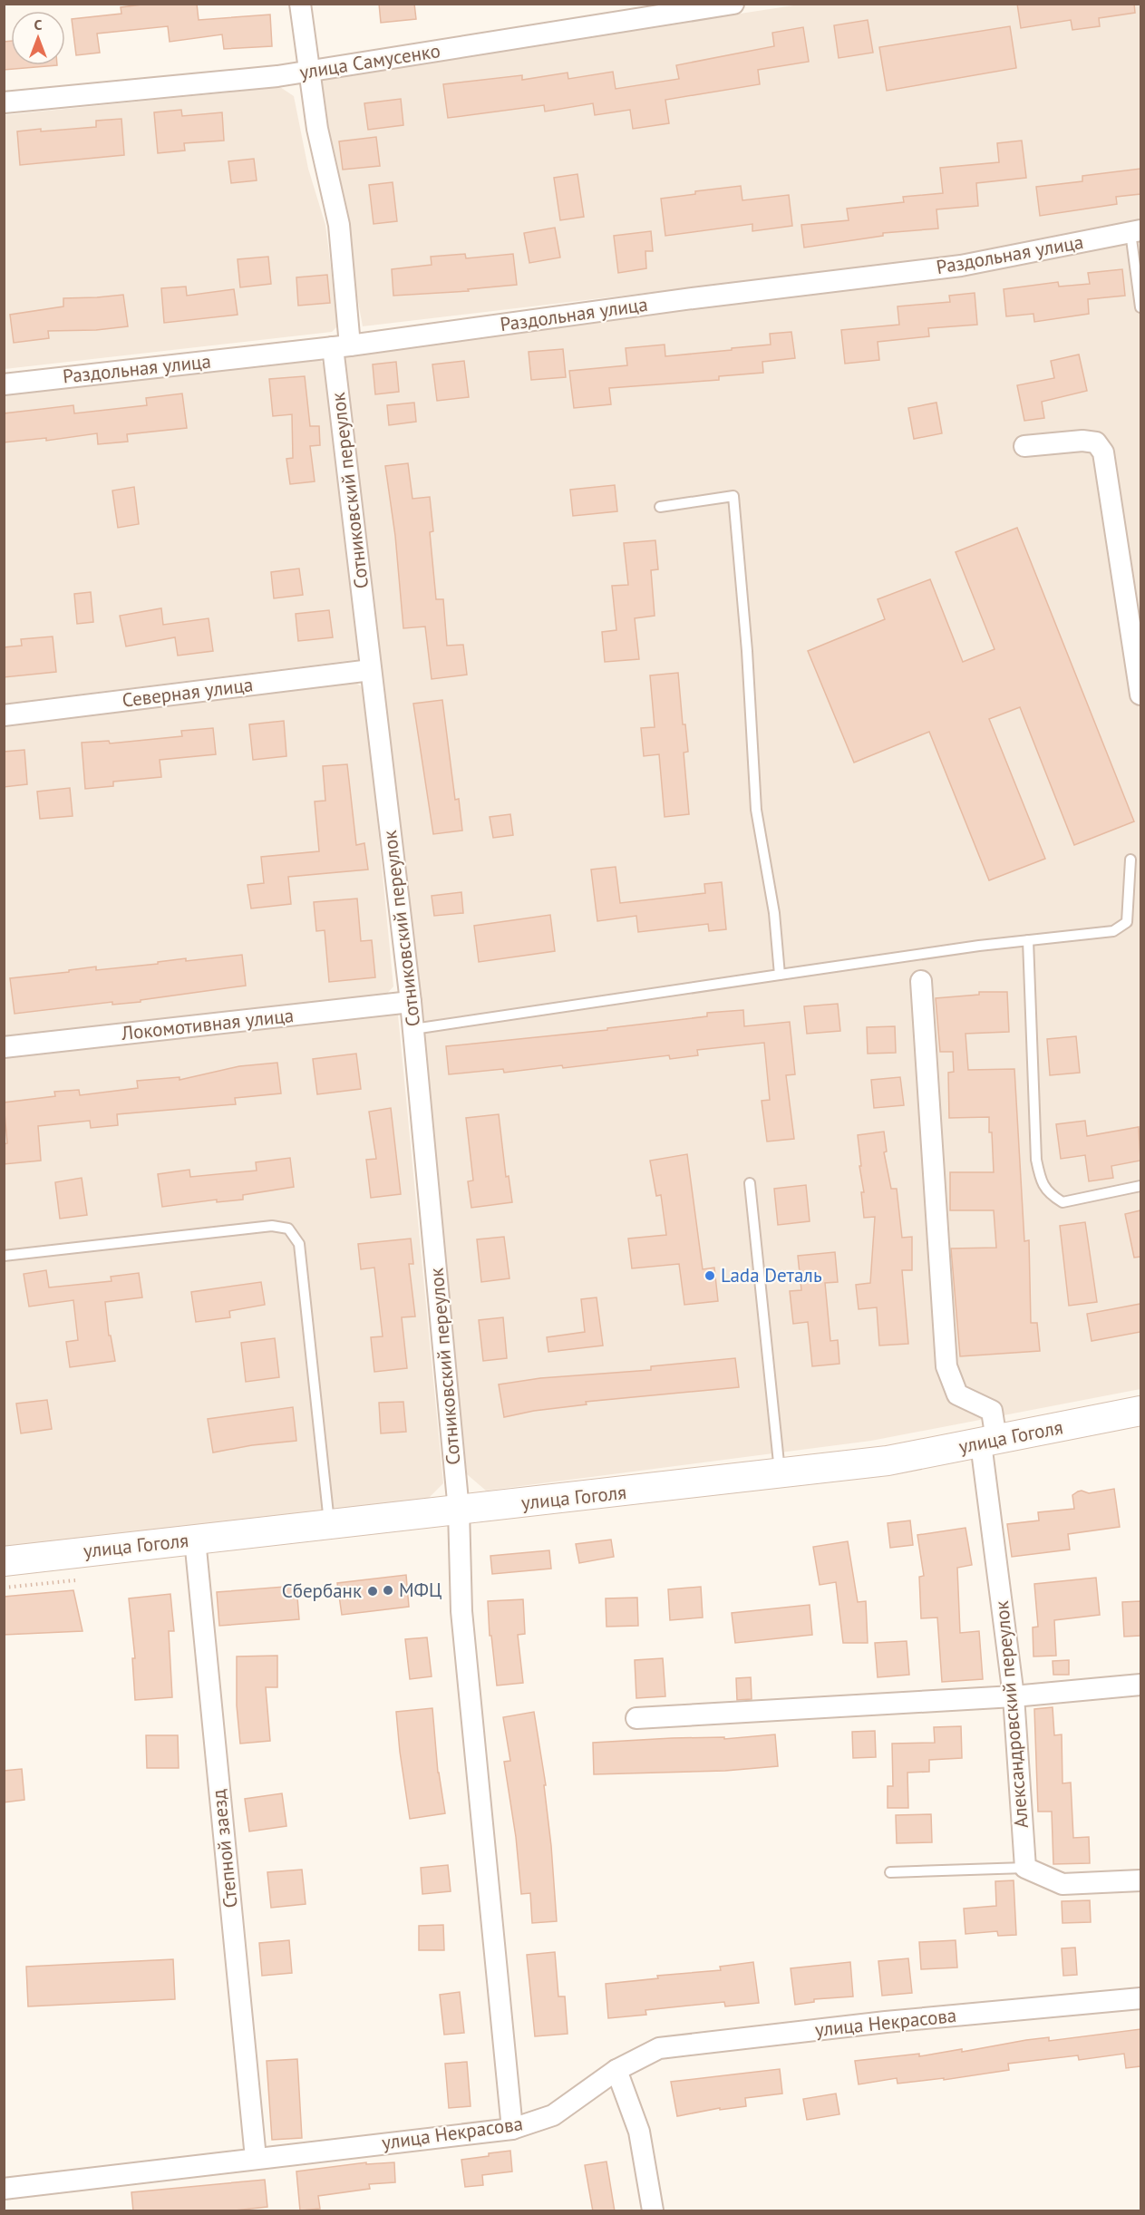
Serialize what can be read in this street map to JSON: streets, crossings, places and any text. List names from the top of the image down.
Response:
{
  "streets": {
    "main road": ["улица Гоголя"],
    "street": [
      "улица Самусенко",
      "Раздольная улица",
      "Сотниковский переулок",
      "Северная улица",
      "Локомотивная улица",
      "Александровский переулок",
      "Степной заезд",
      "улица Некрасова"
    ]
  },
  "crossings": [
    ["улица Самусенко", "Сотниковский переулок"],
    ["Раздольная улица", "Сотниковский переулок"],
    ["Сотниковский переулок", "Северная улица"],
    ["Сотниковский переулок", "Локомотивная улица"],
    ["Сотниковский переулок", "улица Гоголя"],
    ["улица Гоголя", "Александровский переулок"],
    ["улица Гоголя", "Степной заезд"],
    ["Степной заезд", "улица Некрасова"]
  ],
  "places": ["Lada Dеталь", "МФЦ", "Сбербанк"],
  "north": "top"
}
